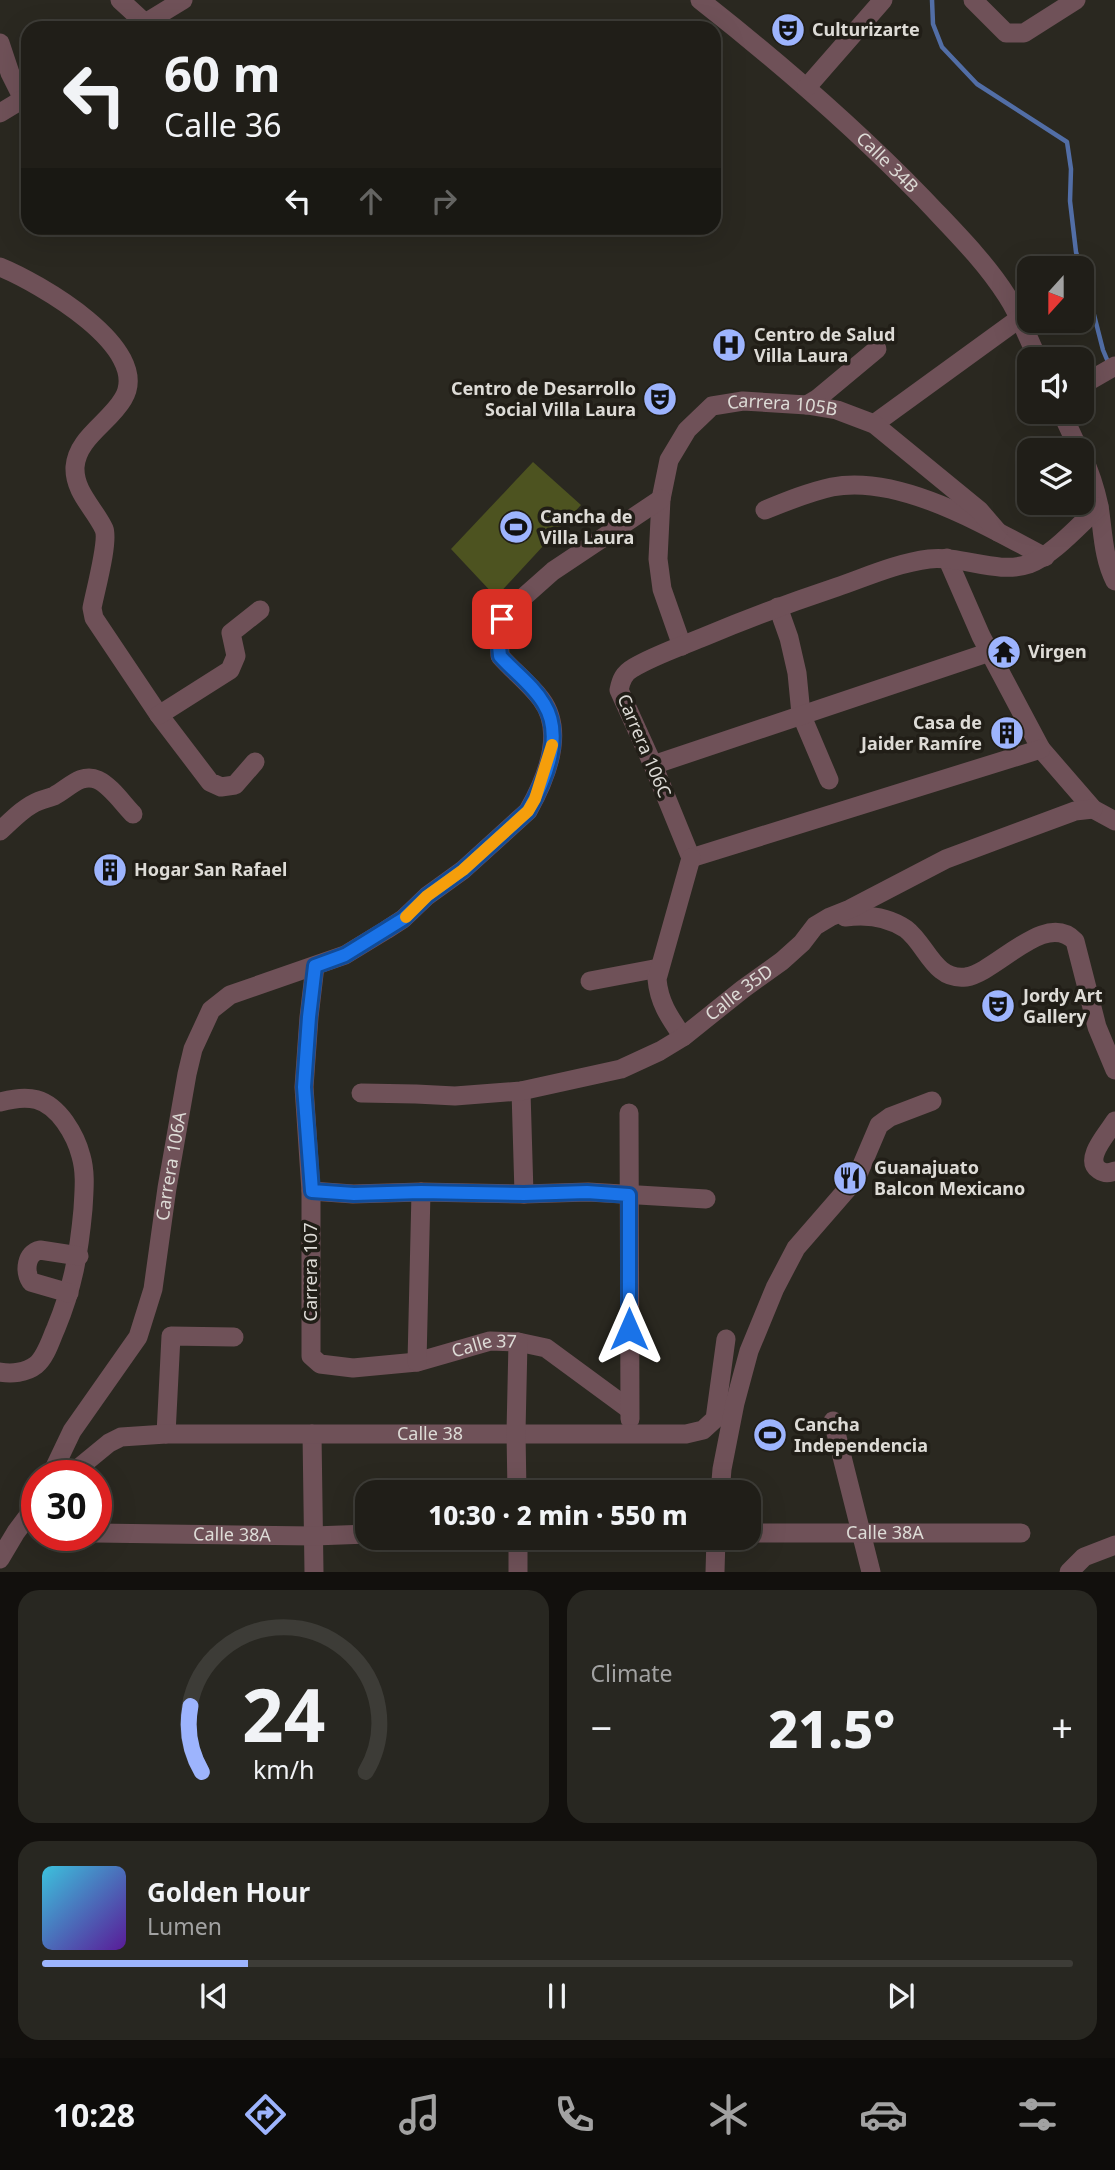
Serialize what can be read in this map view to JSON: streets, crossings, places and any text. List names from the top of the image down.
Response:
{
  "streets": {
    "street": [
      "Calle 34B",
      "Carrera 105B",
      "Carrera 106C",
      "Calle 35D",
      "Carrera 106A",
      "Carrera 107",
      "Calle 37",
      "Calle 38",
      "Calle 38A"
    ]
  },
  "crossings": [
    ["Carrera 105B", "Carrera 106A"],
    ["Carrera 106A", "Carrera 107"],
    ["Carrera 107", "Calle 37"]
  ],
  "places": {
    "theatre": ["Culturizarte", "Centro de Desarrollo Social Villa Laura", "Jordy Art Gallery"],
    "hospital": ["Centro de Salud Villa Laura"],
    "sports": ["Cancha de Villa Laura", "Cancha Independencia"],
    "temple": ["Virgen"],
    "building": ["Casa de Jaider Ramíre", "Hogar San Rafael"],
    "restaurant": ["Guanajuato Balcon Mexicano"]
  },
  "north": "bottom",
  "page": {
    "turn": ["60 m", "Calle 36"],
    "limit": "30",
    "trip": "10:30 · 2 min · 550 m",
    "tile": "Climate",
    "heat": ["−", "21.5°", "+"],
    "song": ["Golden Hour", "Lumen"],
    "tabs": "10:28",
    "gauge": ["24", "km/h"]
  }
}
